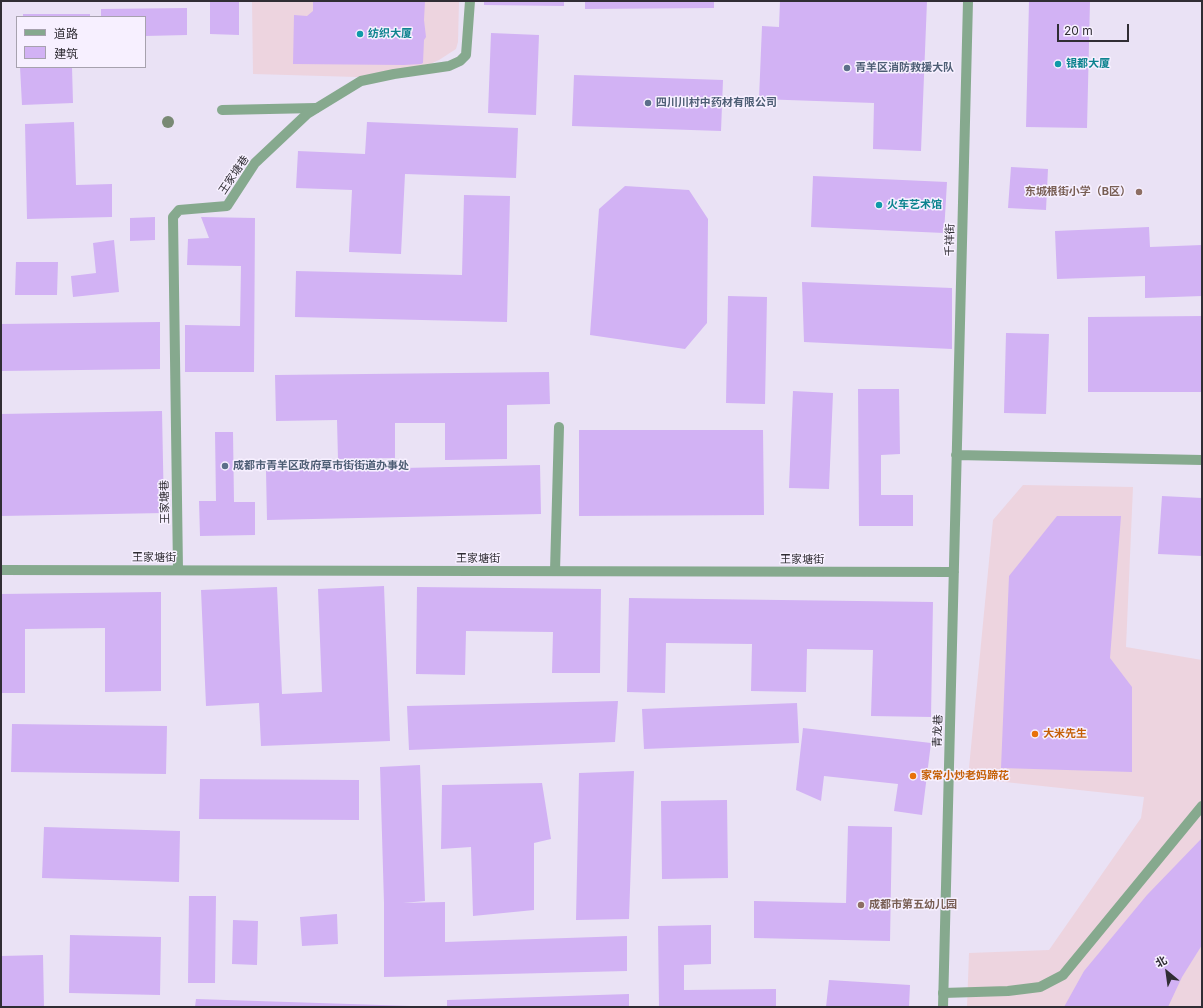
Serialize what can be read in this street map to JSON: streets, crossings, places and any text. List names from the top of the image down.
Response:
{
  "streets": {
    "street": [
      "王家塘巷",
      "千祥街",
      "王家塘街",
      "青龙巷"
    ]
  },
  "crossings": [
    ["王家塘巷", "王家塘街"],
    ["千祥街", "青龙巷"],
    ["王家塘街", "青龙巷"]
  ],
  "places": [
    "纺织大厦",
    "银都大厦",
    "青羊区消防救援大队",
    "四川川村中药材有限公司",
    "东城根街小学（B区）",
    "火车艺术馆",
    "成都市青羊区政府草市街街道办事处",
    "大米先生",
    "家常小炒老妈蹄花",
    "成都市第五幼儿园"
  ],
  "legend": ["道路", "建筑"],
  "scale_bar": "20 m",
  "north": "top left"
}
